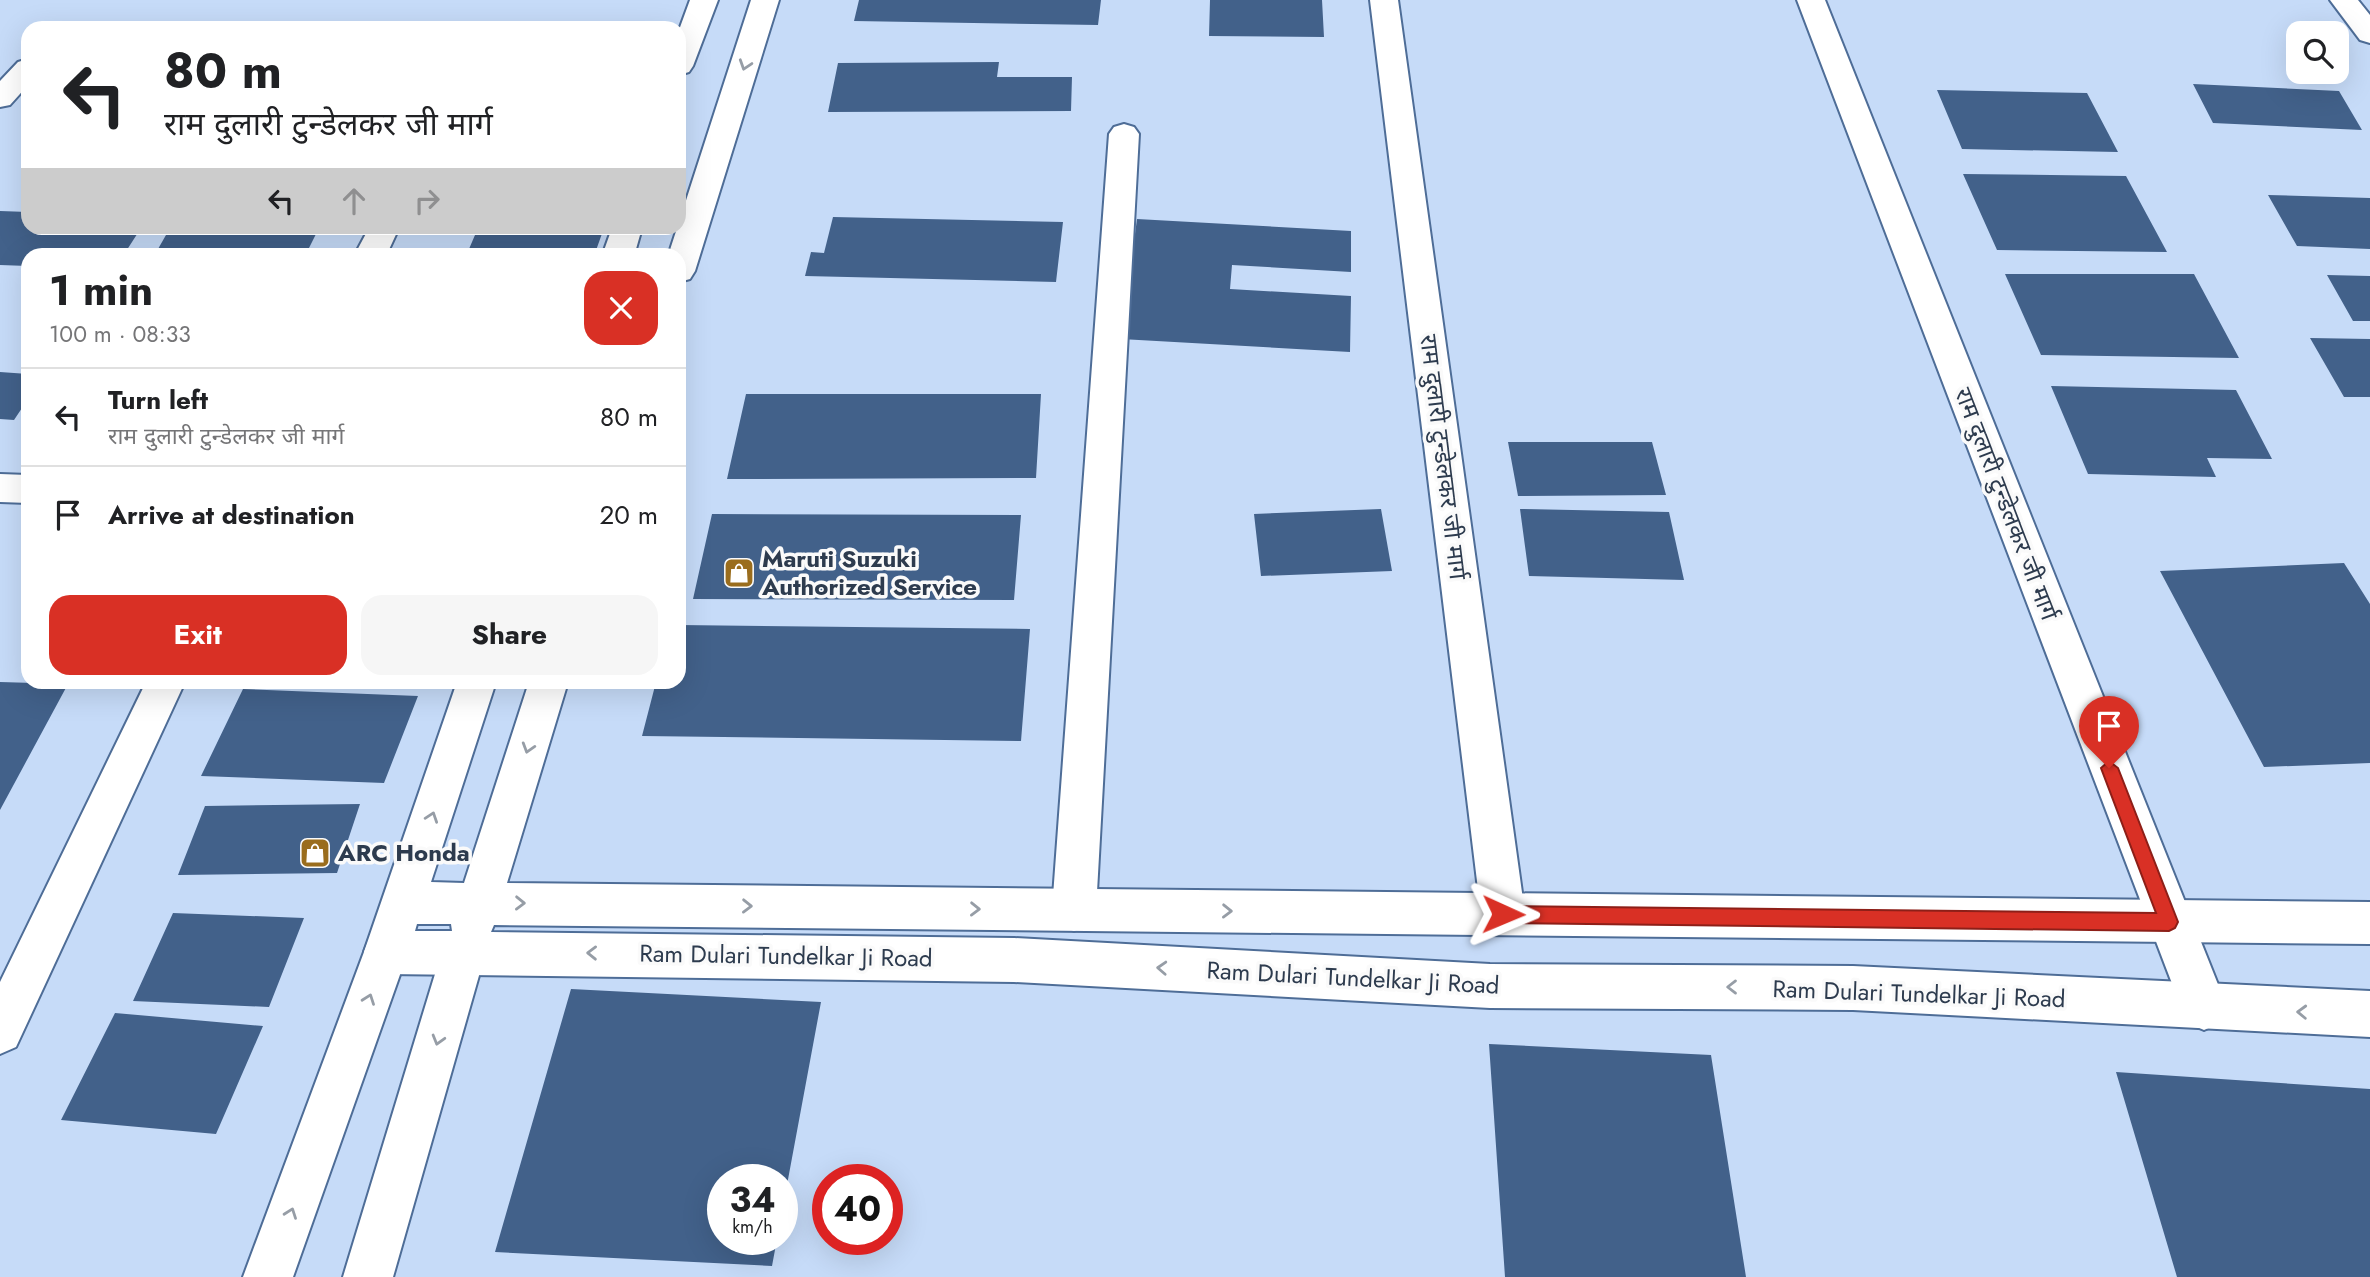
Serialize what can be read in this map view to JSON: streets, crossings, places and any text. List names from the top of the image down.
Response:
{
  "streets": {
    "street": ["राम दुलारी टुन्डेलकर जी मार्ग", "Ram Dulari Tundelkar Ji Road"]
  },
  "crossings": [
    ["राम दुलारी टुन्डेलकर जी मार्ग", "Ram Dulari Tundelkar Ji Road"]
  ],
  "places": {
    "shop": ["Maruti Suzuki Authorized Service", "ARC Honda"]
  },
  "page": {
    "turn": ["80 m", "राम दुलारी टुन्डेलकर जी मार्ग"],
    "heading": ["1 min", "100 m · 08:33"],
    "list": [
      {
        "name": "Turn left",
        "note": "राम दुलारी टुन्डेलकर जी मार्ग",
        "value": "80 m"
      },
      {
        "name": "Arrive at destination",
        "value": "20 m"
      }
    ],
    "buttons": ["Exit", "Share"],
    "speed": "34 km/h",
    "limit": "40"
  }
}
